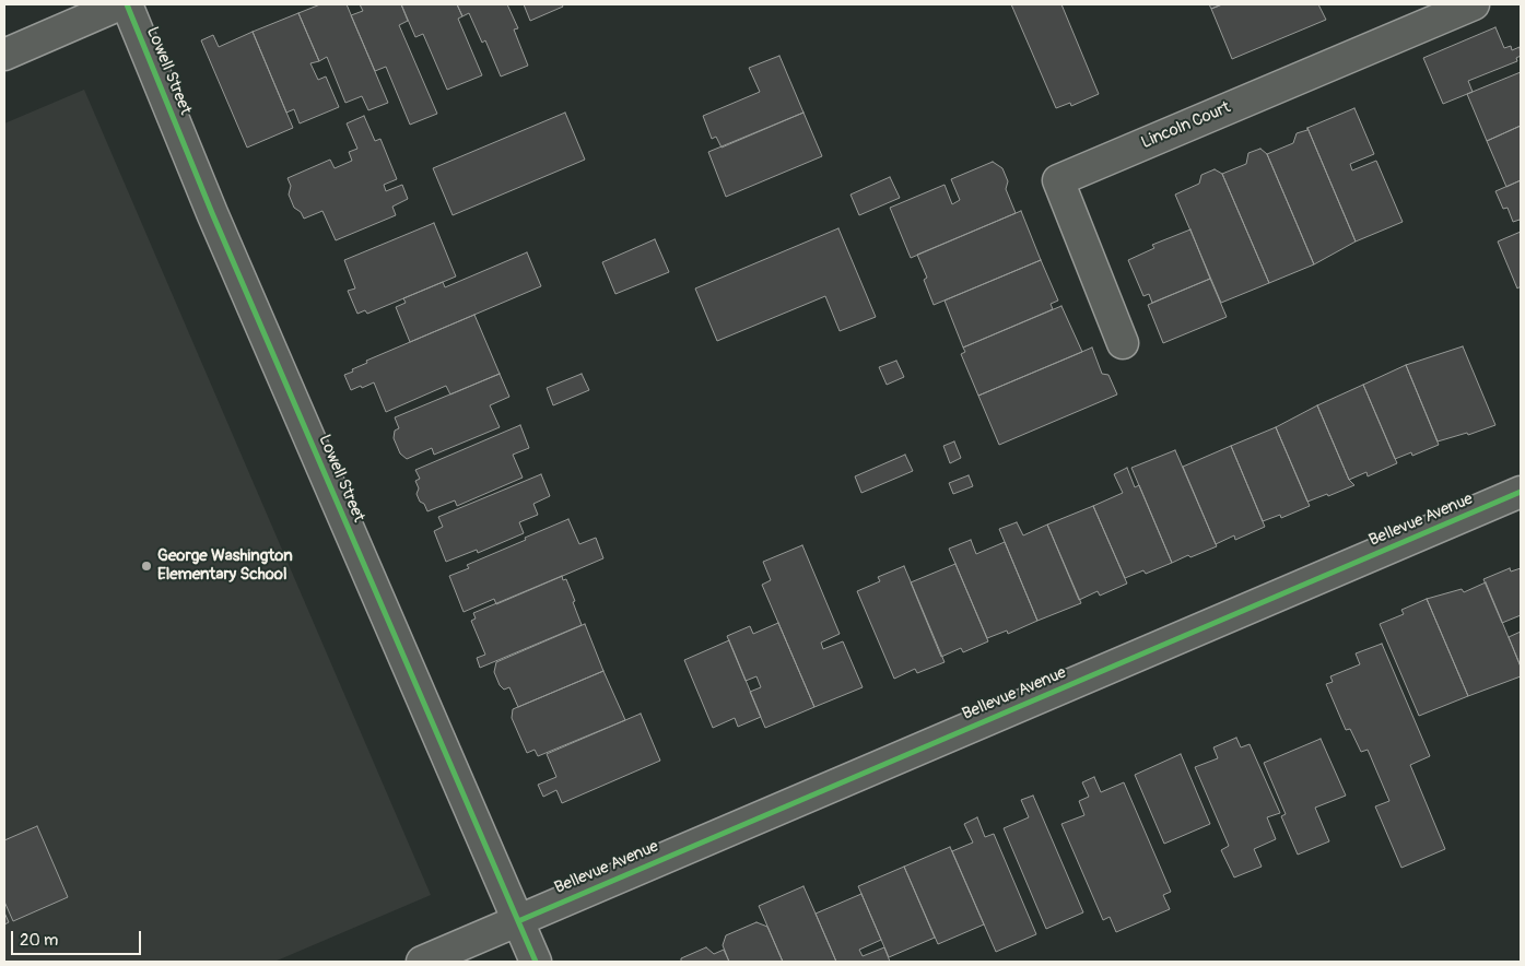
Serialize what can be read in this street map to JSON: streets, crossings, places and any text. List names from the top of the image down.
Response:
{
  "streets": {
    "street": ["Lowell Street", "Lincoln Court", "Bellevue Avenue"]
  },
  "crossings": [
    ["Lowell Street", "Bellevue Avenue"]
  ],
  "places": ["George Washington Elementary School"],
  "scale_bar": "20 m"
}
